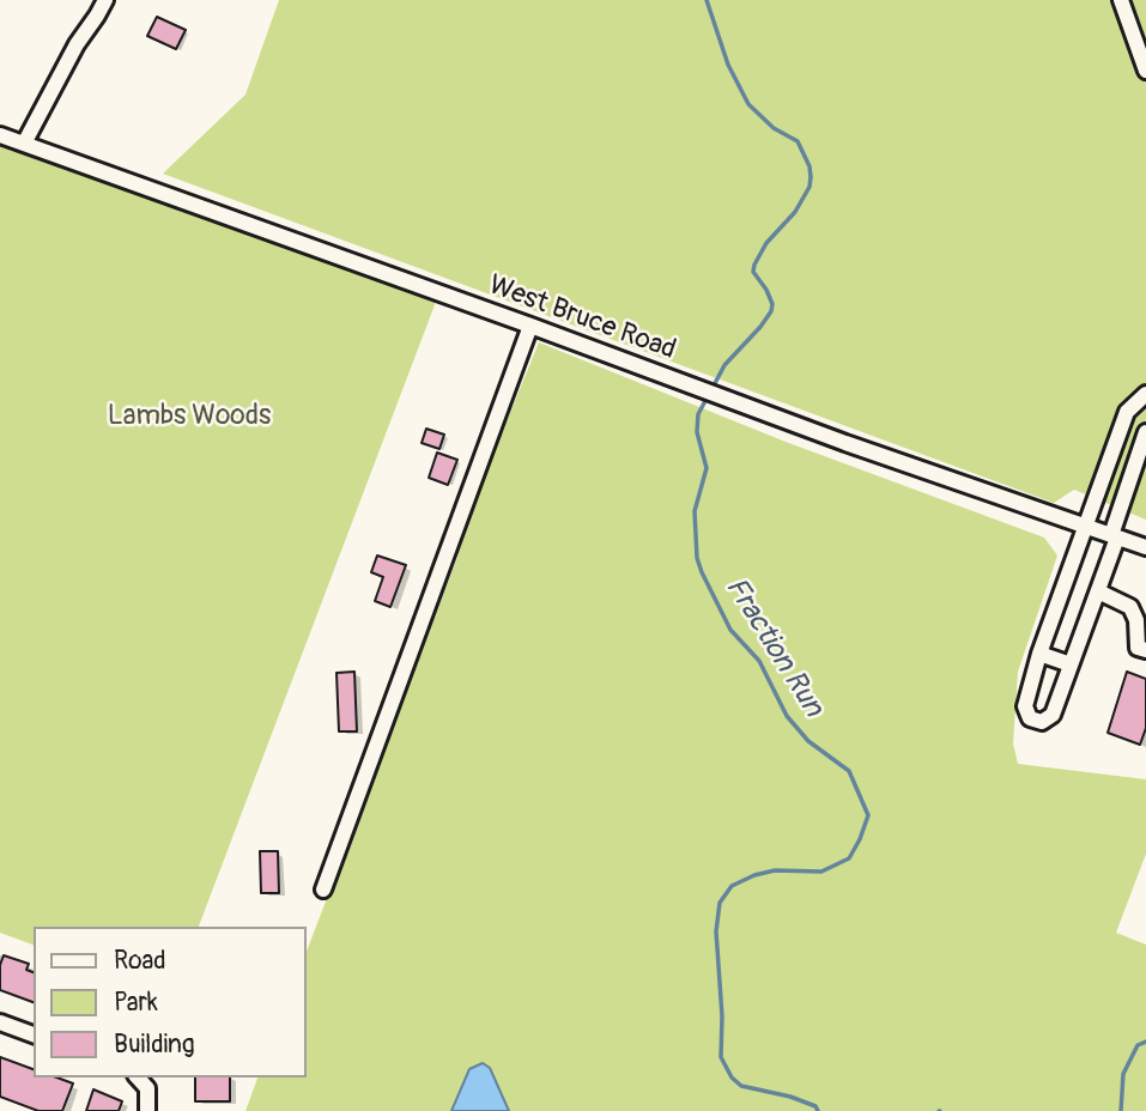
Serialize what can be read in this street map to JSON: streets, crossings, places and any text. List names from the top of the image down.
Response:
{
  "streets": {
    "street": ["West Bruce Road"]
  },
  "water": ["Fraction Run"],
  "parks": ["Lambs Woods"],
  "legend": ["Road", "Park", "Building"]
}
